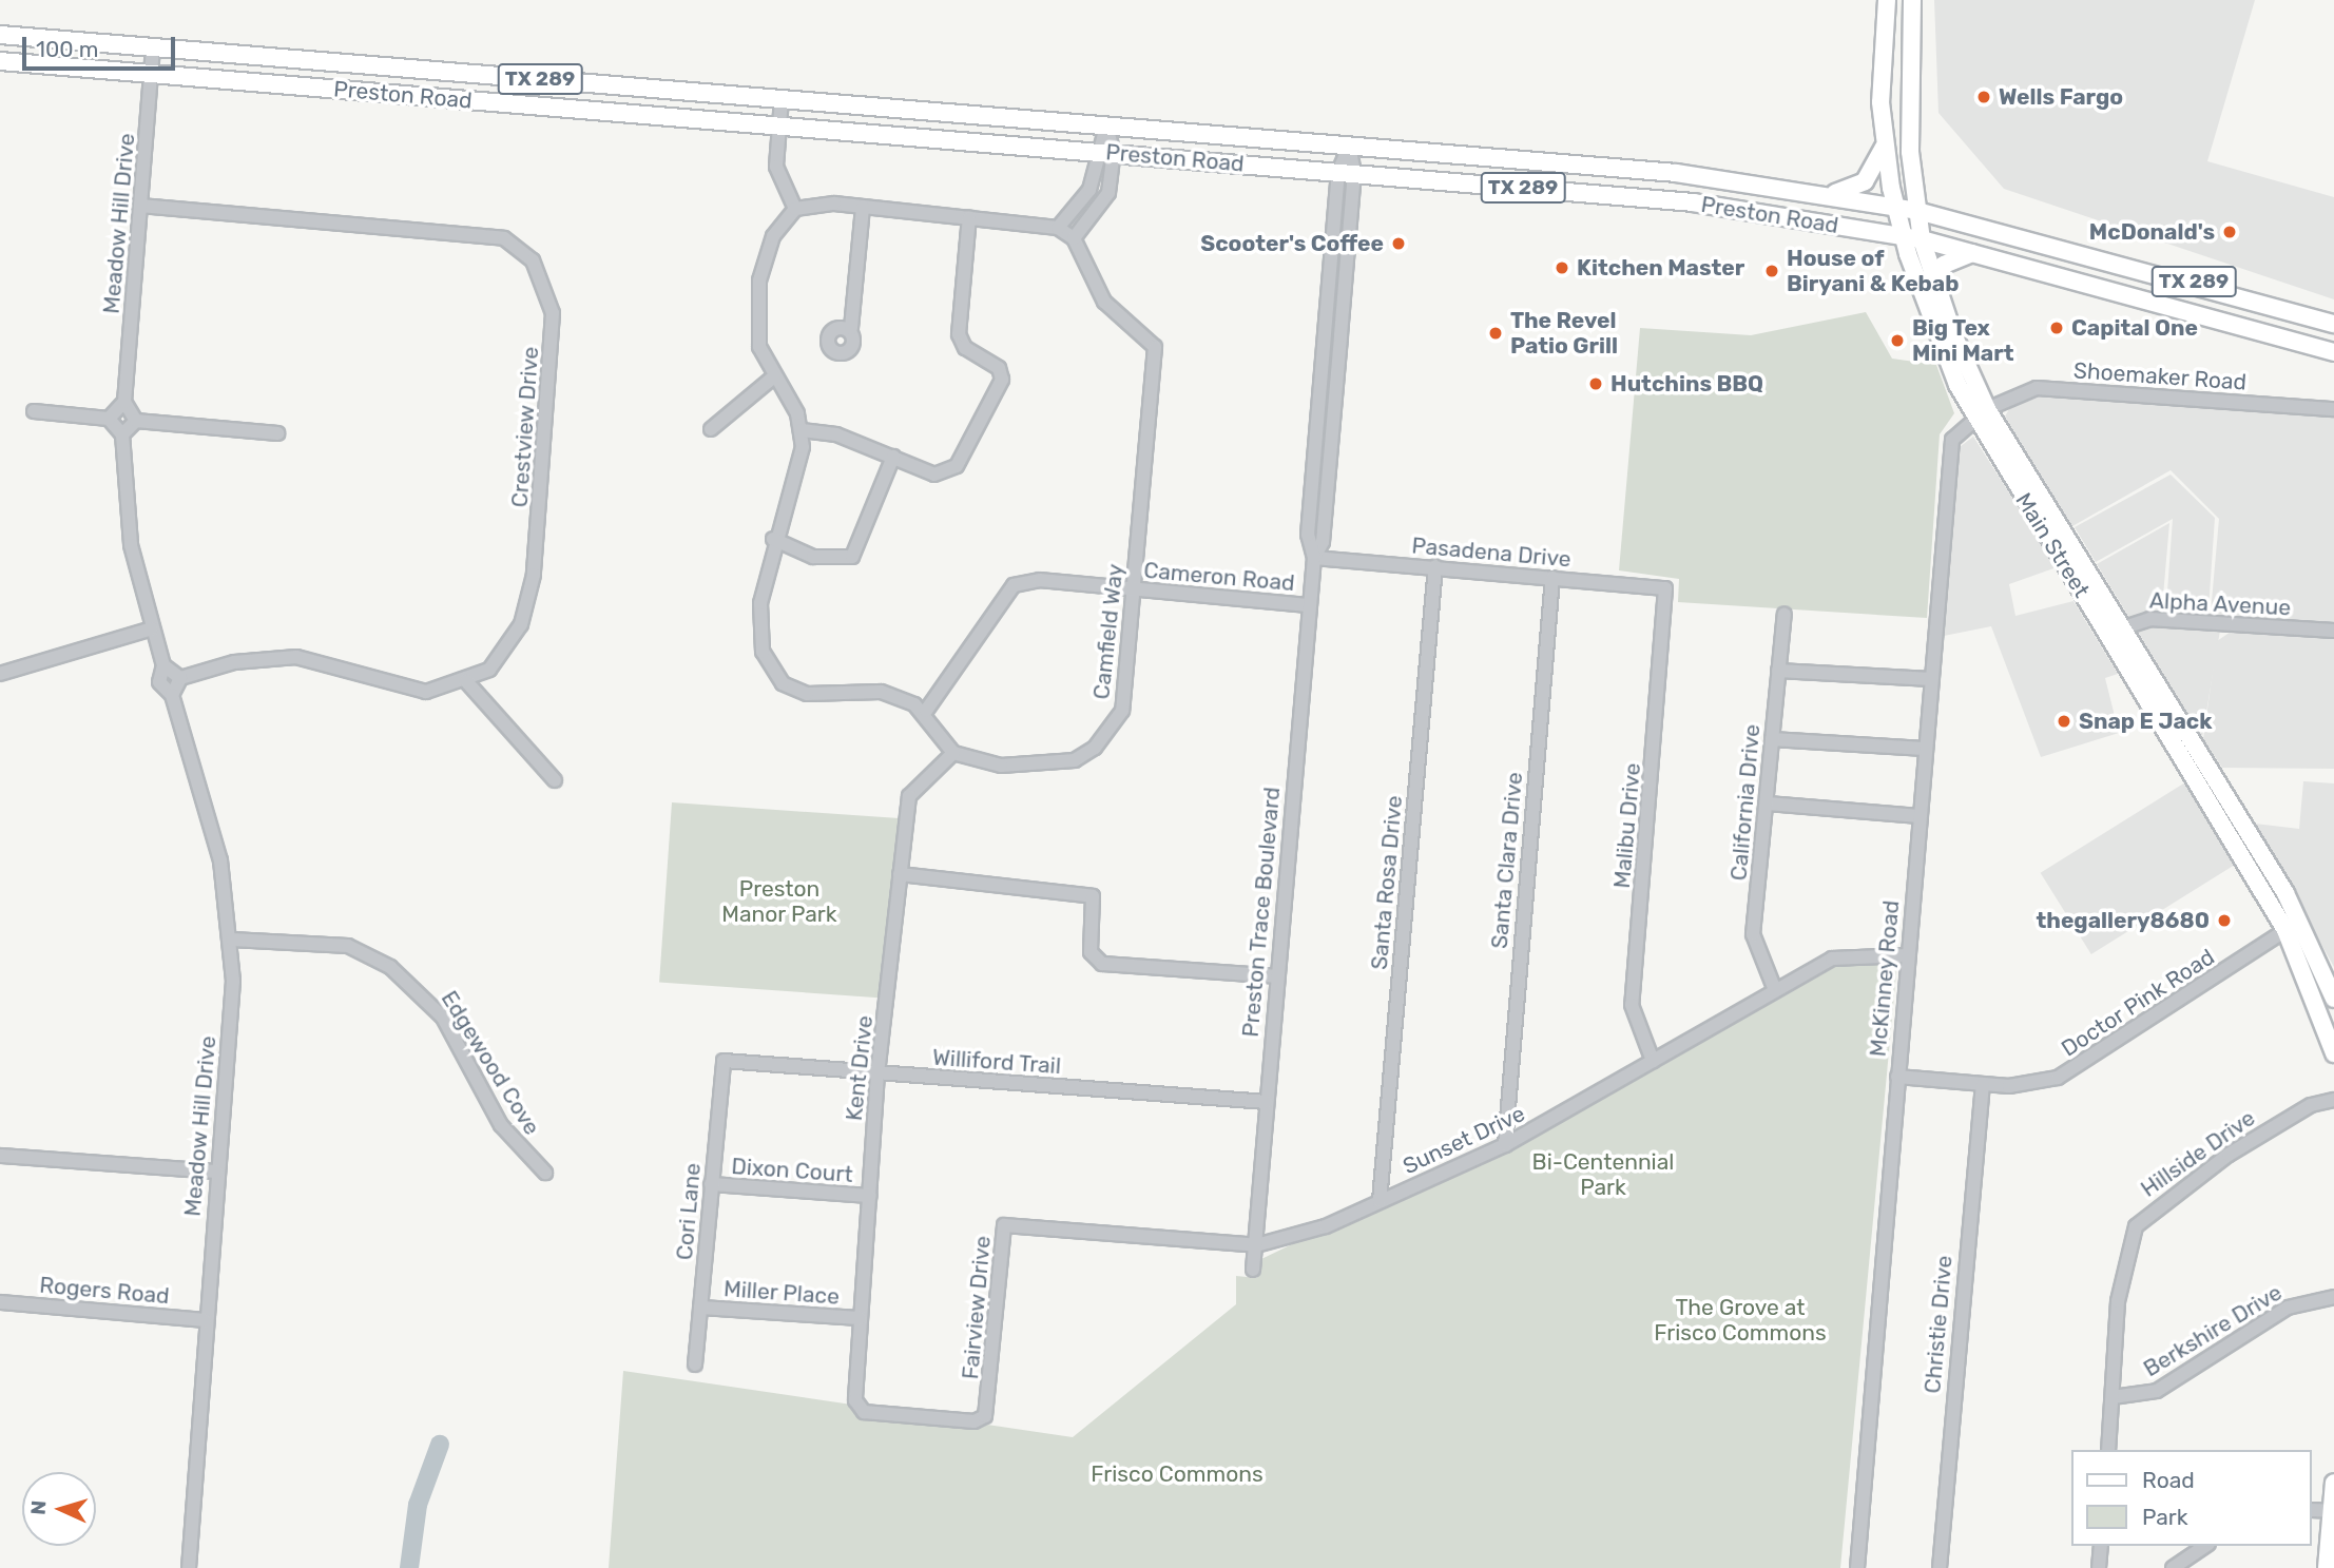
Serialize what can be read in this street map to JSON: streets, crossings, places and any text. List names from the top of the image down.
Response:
{
  "streets": {
    "main road": ["TX 289", "Preston Road", "Main Street"],
    "street": [
      "Meadow Hill Drive",
      "Shoemaker Road",
      "Crestview Drive",
      "Pasadena Drive",
      "Cameron Road",
      "Alpha Avenue",
      "Camfield Way",
      "California Drive",
      "Malibu Drive",
      "Santa Clara Drive",
      "Santa Rosa Drive",
      "Preston Trace Boulevard",
      "McKinney Road",
      "Doctor Pink Road",
      "Williford Trail",
      "Edgewood Cove",
      "Kent Drive",
      "Sunset Drive",
      "Hillside Drive",
      "Dixon Court",
      "Cori Lane",
      "Rogers Road",
      "Miller Place",
      "Fairview Drive",
      "Christie Drive",
      "Berkshire Drive"
    ]
  },
  "crossings": [
    ["Preston Road", "Meadow Hill Drive"],
    ["Preston Road", "Main Street"],
    ["Preston Road", "Preston Trace Boulevard"],
    ["Meadow Hill Drive", "Crestview Drive"],
    ["Meadow Hill Drive", "Edgewood Cove"],
    ["Meadow Hill Drive", "Rogers Road"],
    ["Shoemaker Road", "Main Street"],
    ["Shoemaker Road", "McKinney Road"],
    ["Main Street", "Alpha Avenue"],
    ["Main Street", "McKinney Road"],
    ["Main Street", "Doctor Pink Road"],
    ["Pasadena Drive", "Malibu Drive"],
    ["Pasadena Drive", "Santa Clara Drive"],
    ["Pasadena Drive", "Santa Rosa Drive"],
    ["Pasadena Drive", "Preston Trace Boulevard"],
    ["Cameron Road", "Camfield Way"],
    ["Cameron Road", "Preston Trace Boulevard"],
    ["Cameron Road", "Kent Drive"],
    ["Camfield Way", "Kent Drive"],
    ["California Drive", "Sunset Drive"],
    ["Malibu Drive", "Sunset Drive"],
    ["Santa Clara Drive", "Sunset Drive"],
    ["Santa Rosa Drive", "Sunset Drive"],
    ["Preston Trace Boulevard", "Williford Trail"],
    ["Preston Trace Boulevard", "Sunset Drive"],
    ["McKinney Road", "Doctor Pink Road"],
    ["McKinney Road", "Sunset Drive"],
    ["Doctor Pink Road", "Christie Drive"],
    ["Williford Trail", "Kent Drive"],
    ["Williford Trail", "Cori Lane"],
    ["Kent Drive", "Dixon Court"],
    ["Kent Drive", "Miller Place"],
    ["Kent Drive", "Fairview Drive"],
    ["Sunset Drive", "Fairview Drive"],
    ["Hillside Drive", "Berkshire Drive"],
    ["Dixon Court", "Cori Lane"],
    ["Cori Lane", "Miller Place"]
  ],
  "parks": [
    "Preston Manor Park",
    "Bi-Centennial Park",
    "The Grove at Frisco Commons",
    "Frisco Commons"
  ],
  "places": [
    "Wells Fargo",
    "McDonald's",
    "Scooter's Coffee",
    "Kitchen Master",
    "House of Biryani & Kebab",
    "Capital One",
    "The Revel Patio Grill",
    "Big Tex Mini Mart",
    "Hutchins BBQ",
    "Snap E Jack",
    "thegallery8680"
  ],
  "legend": ["Road", "Park"],
  "scale_bar": "100 m",
  "north": "left"
}
